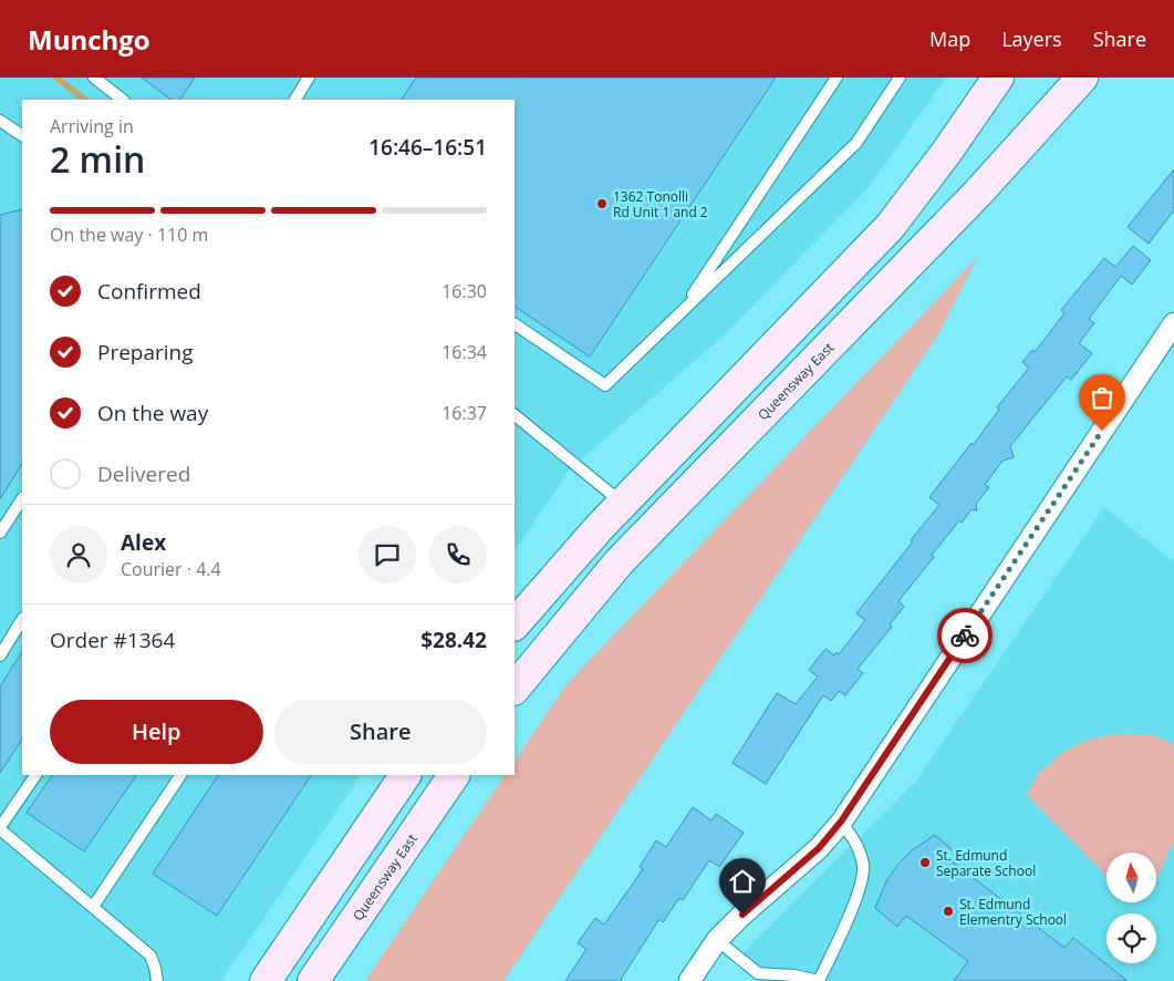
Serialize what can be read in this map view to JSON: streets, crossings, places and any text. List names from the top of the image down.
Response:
{
  "streets": {
    "main road": ["Queensway East"]
  },
  "places": ["1362 Tonolli Rd Unit 1 and 2", "St. Edmund Separate School", "St. Edmund Elementry School"],
  "north": "top",
  "page": {
    "header": "Munchgo",
    "nav": ["Map", "Layers", "Share"],
    "heading": ["2 min", "Arriving in", "16:46–16:51"],
    "panel": [
      "Alex",
      "Courier · 4.4",
      "Order #1364",
      "$28.42"
    ],
    "bar": "On the way · 110 m",
    "list": [
      ["Confirmed", "16:30"],
      ["Preparing", "16:34"],
      ["On the way", "16:37"],
      "Delivered"
    ],
    "buttons": ["Help", "Share"]
  }
}
